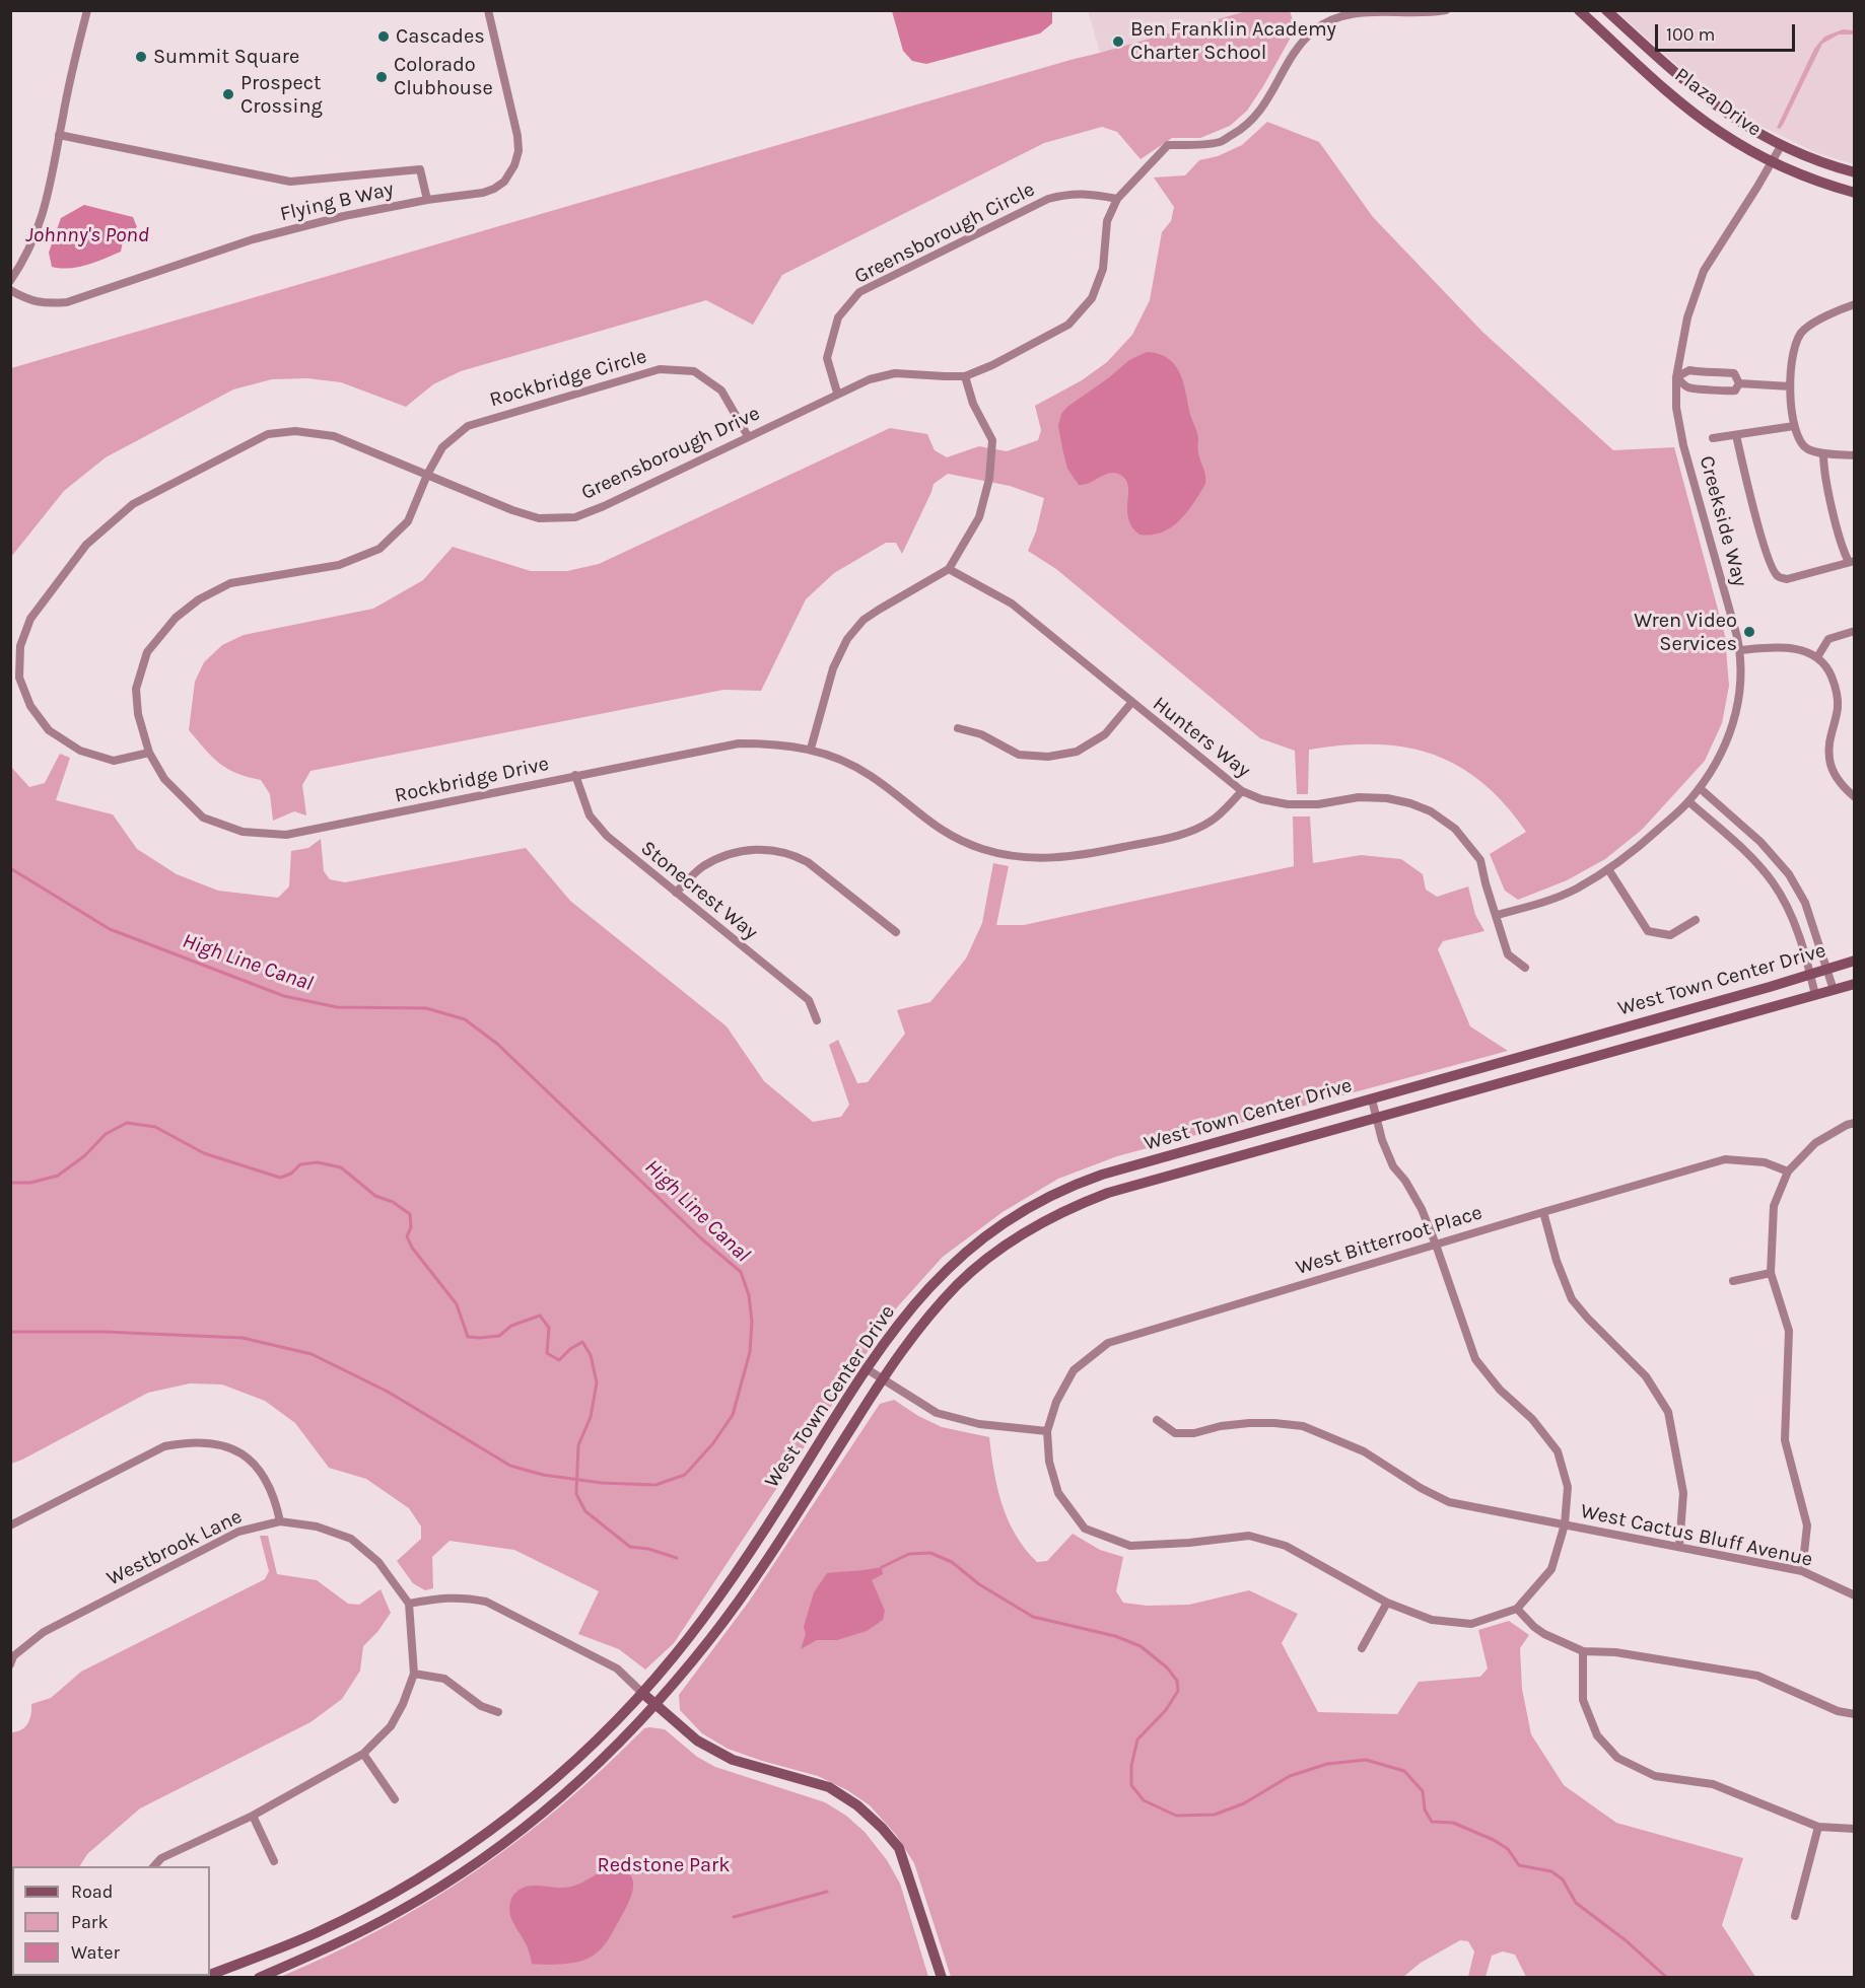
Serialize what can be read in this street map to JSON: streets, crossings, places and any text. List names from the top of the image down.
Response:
{
  "streets": {
    "street": [
      "Plaza Drive",
      "Flying B Way",
      "Greensborough Circle",
      "Rockbridge Circle",
      "Greensborough Drive",
      "Creekside Way",
      "Hunters Way",
      "Rockbridge Drive",
      "Stonecrest Way",
      "West Town Center Drive",
      "West Bitterroot Place",
      "West Cactus Bluff Avenue",
      "Westbrook Lane"
    ]
  },
  "crossings": [
    ["Plaza Drive", "Creekside Way"],
    ["Greensborough Circle", "Greensborough Drive"],
    ["Rockbridge Circle", "Greensborough Drive"],
    ["Rockbridge Circle", "Rockbridge Drive"],
    ["Greensborough Drive", "Rockbridge Drive"],
    ["Creekside Way", "Hunters Way"],
    ["Hunters Way", "Rockbridge Drive"],
    ["Rockbridge Drive", "Stonecrest Way"]
  ],
  "water": ["Johnny's Pond", "High Line Canal"],
  "parks": ["Redstone Park"],
  "places": [
    "Cascades",
    "Ben Franklin Academy Charter School",
    "Summit Square",
    "Colorado Clubhouse",
    "Prospect Crossing",
    "Wren Video Services"
  ],
  "legend": ["Road", "Park", "Water"],
  "scale_bar": "100 m"
}
